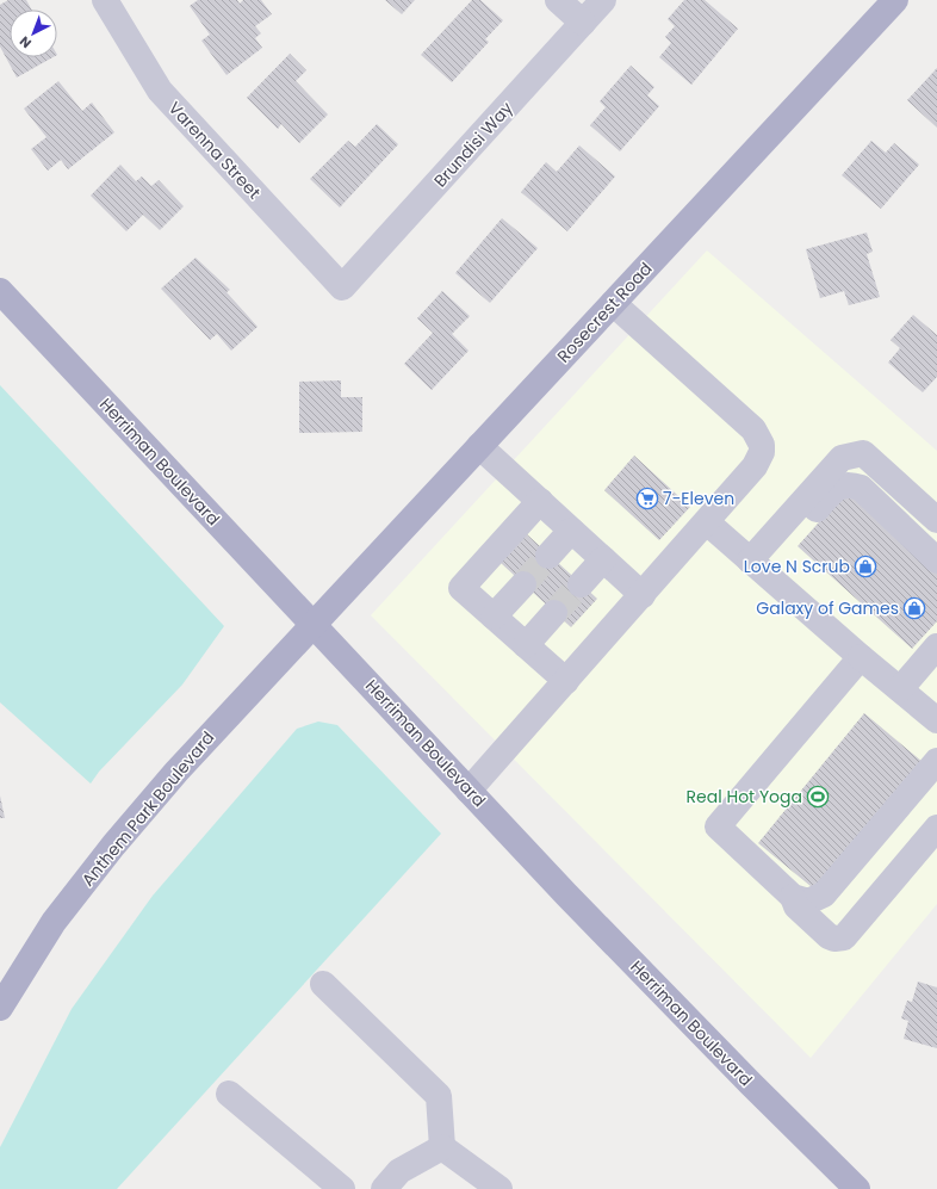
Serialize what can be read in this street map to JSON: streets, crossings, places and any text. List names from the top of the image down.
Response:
{
  "streets": {
    "main road": ["Rosecrest Road", "Herriman Boulevard", "Anthem Park Boulevard"],
    "street": ["Brundisi Way", "Varenna Street"]
  },
  "crossings": [
    ["Brundisi Way", "Varenna Street"],
    ["Rosecrest Road", "Herriman Boulevard"],
    ["Rosecrest Road", "Anthem Park Boulevard"],
    ["Herriman Boulevard", "Anthem Park Boulevard"]
  ],
  "places": {
    "supermarket": ["7-Eleven"],
    "shop": ["Love N Scrub", "Galaxy of Games"],
    "sports": ["Real Hot Yoga"]
  },
  "north": "bottom left"
}
